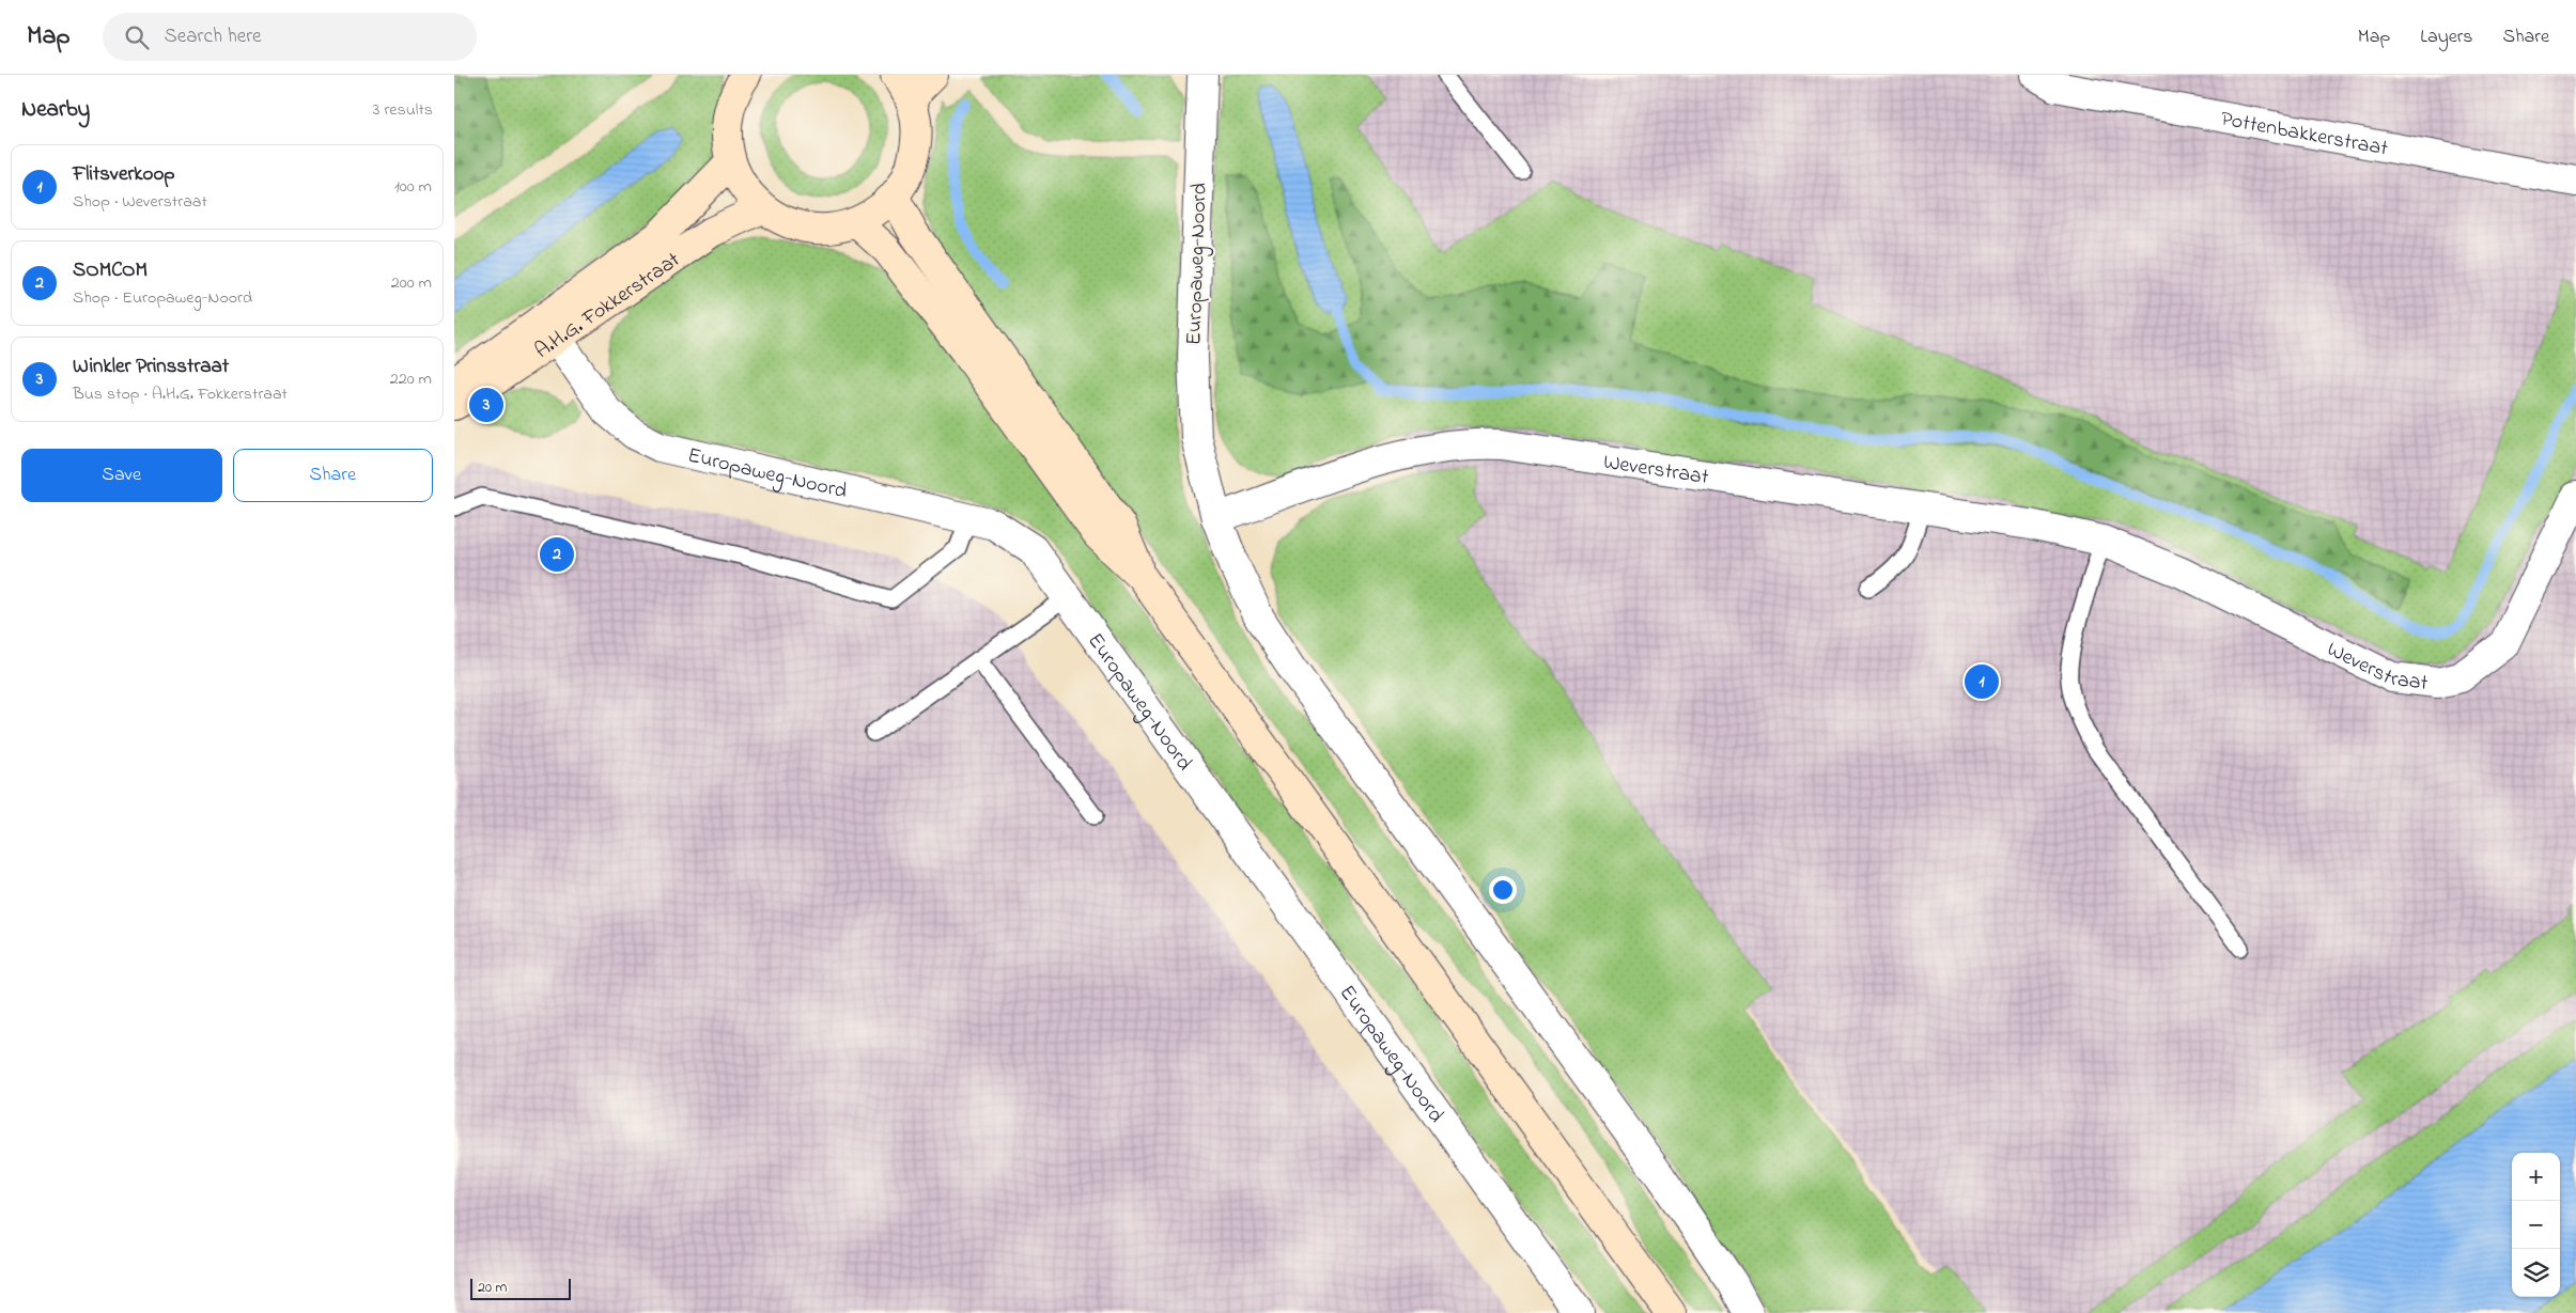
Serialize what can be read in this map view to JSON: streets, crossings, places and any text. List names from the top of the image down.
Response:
{
  "streets": {
    "main road": ["A.H.G. Fokkerstraat"],
    "street": ["Pottenbakkerstraat", "Europaweg-Noord", "Weverstraat"]
  },
  "crossings": [
    ["Europaweg-Noord", "A.H.G. Fokkerstraat"],
    ["Europaweg-Noord", "Weverstraat"]
  ],
  "scale_bar": "20 m",
  "page": {
    "header": "Map",
    "search": "Search here",
    "nav": ["Map", "Layers", "Share"],
    "heading": ["Nearby", "3 results"],
    "list": [
      {
        "mark": "1",
        "name": "Flitsverkoop",
        "note": "Shop · Weverstraat",
        "value": "100 m"
      },
      {
        "mark": "2",
        "name": "SOMCOM",
        "note": "Shop · Europaweg-Noord",
        "value": "200 m"
      },
      {
        "mark": "3",
        "name": "Winkler Prinsstraat",
        "note": "Bus stop · A.H.G. Fokkerstraat",
        "value": "220 m"
      }
    ],
    "pins": ["3", "2", "1"],
    "buttons": ["Save", "Share"],
    "map_buttons": ["+", "−"],
    "scale": "20 m"
  }
}
